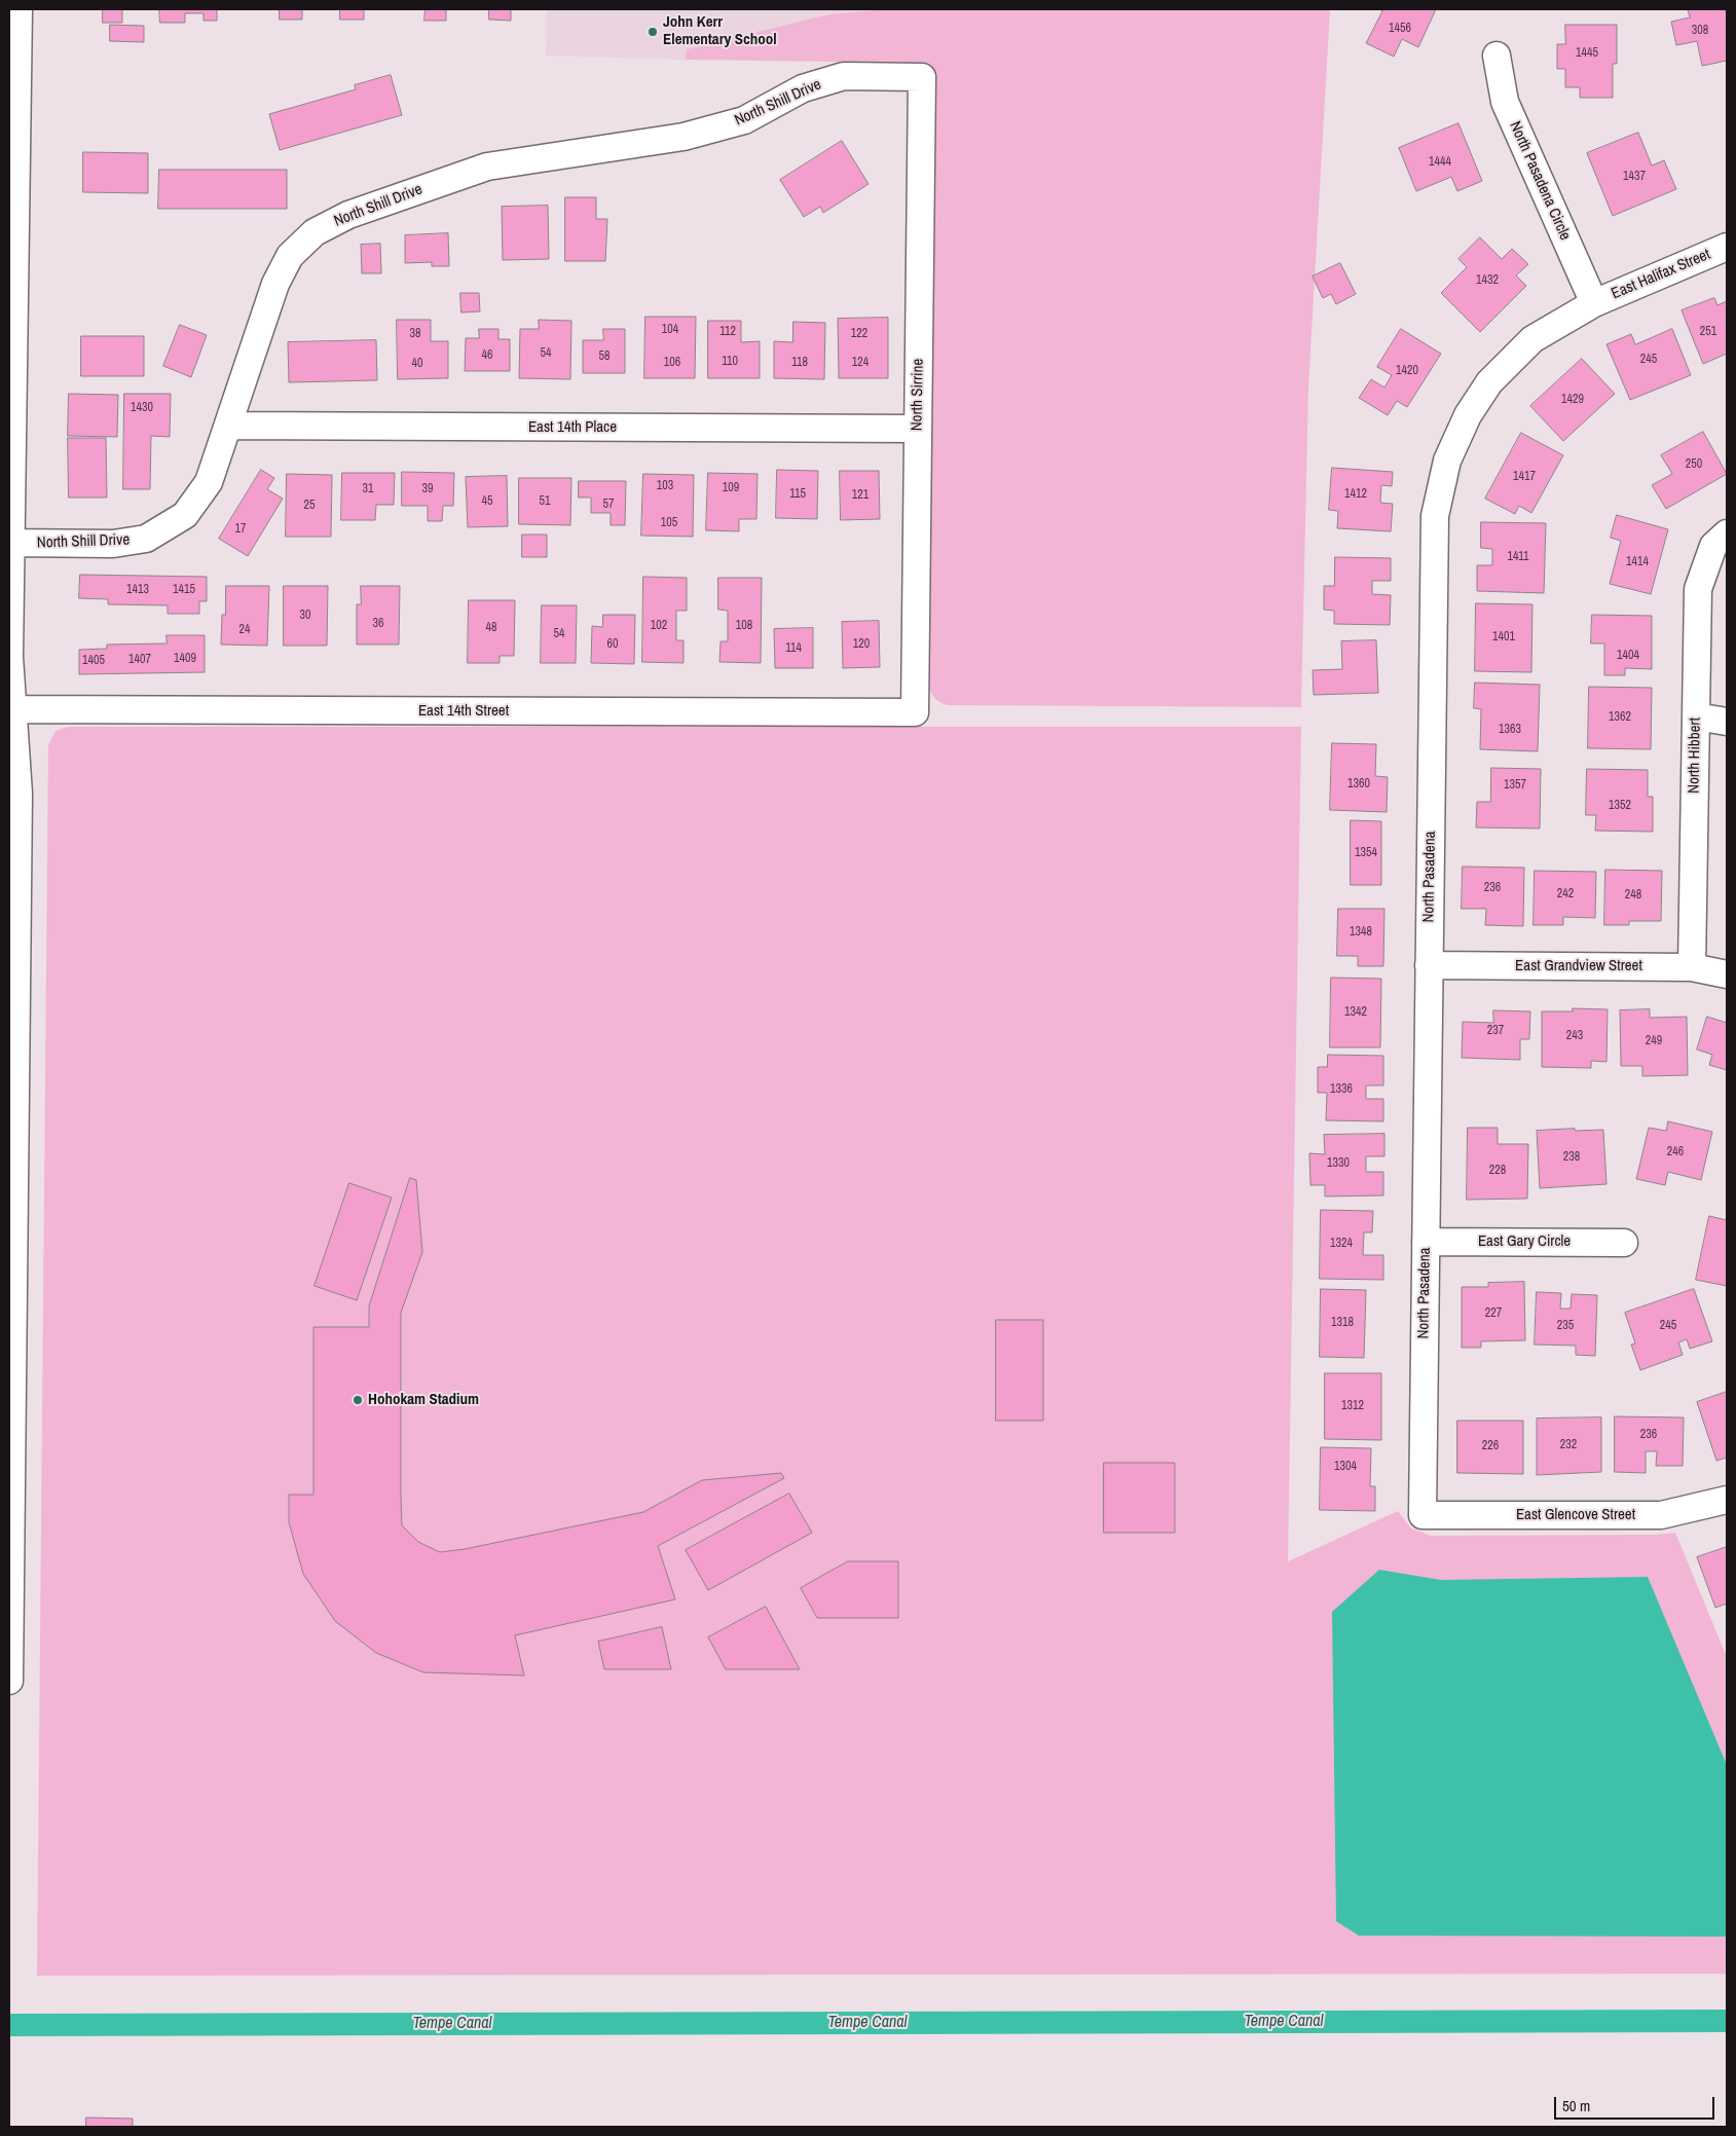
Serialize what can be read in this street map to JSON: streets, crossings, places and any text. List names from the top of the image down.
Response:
{
  "streets": {
    "street": [
      "North Shill Drive",
      "North Pasadena Circle",
      "East Halifax Street",
      "North Sirrine",
      "East 14th Place",
      "East 14th Street",
      "North Hibbert",
      "North Pasadena",
      "East Grandview Street",
      "East Gary Circle",
      "East Glencove Street"
    ]
  },
  "crossings": [
    ["North Shill Drive", "North Sirrine"],
    ["North Shill Drive", "East 14th Place"],
    ["North Pasadena Circle", "East Halifax Street"],
    ["North Pasadena Circle", "North Pasadena"],
    ["East Halifax Street", "North Pasadena"],
    ["North Sirrine", "East 14th Place"],
    ["North Sirrine", "East 14th Street"],
    ["North Hibbert", "East Grandview Street"],
    ["North Pasadena", "East Grandview Street"],
    ["North Pasadena", "East Gary Circle"],
    ["North Pasadena", "East Glencove Street"]
  ],
  "water": ["Tempe Canal"],
  "places": ["John Kerr Elementary School", "Hohokam Stadium"],
  "house_numbers": [
    "1456",
    "308",
    "1445",
    "1444",
    "1437",
    "1432",
    "104",
    "112",
    "251",
    "38",
    "122",
    "54",
    "46",
    "58",
    "245",
    "110",
    "106",
    "118",
    "124",
    "40",
    "1420",
    "1429",
    "1430",
    "250",
    "1417",
    "103",
    "109",
    "31",
    "39",
    "115",
    "1412",
    "121",
    "45",
    "51",
    "57",
    "25",
    "105",
    "17",
    "1411",
    "1414",
    "1413",
    "1415",
    "30",
    "36",
    "102",
    "108",
    "48",
    "24",
    "54",
    "1401",
    "60",
    "120",
    "114",
    "1404",
    "1409",
    "1407",
    "1405",
    "1362",
    "1363",
    "1360",
    "1357",
    "1352",
    "1354",
    "236",
    "242",
    "248",
    "1348",
    "1342",
    "237",
    "243",
    "249",
    "1336",
    "246",
    "238",
    "1330",
    "228",
    "1324",
    "227",
    "1318",
    "235",
    "245",
    "1312",
    "236",
    "232",
    "226",
    "1304"
  ],
  "scale_bar": "50 m"
}
